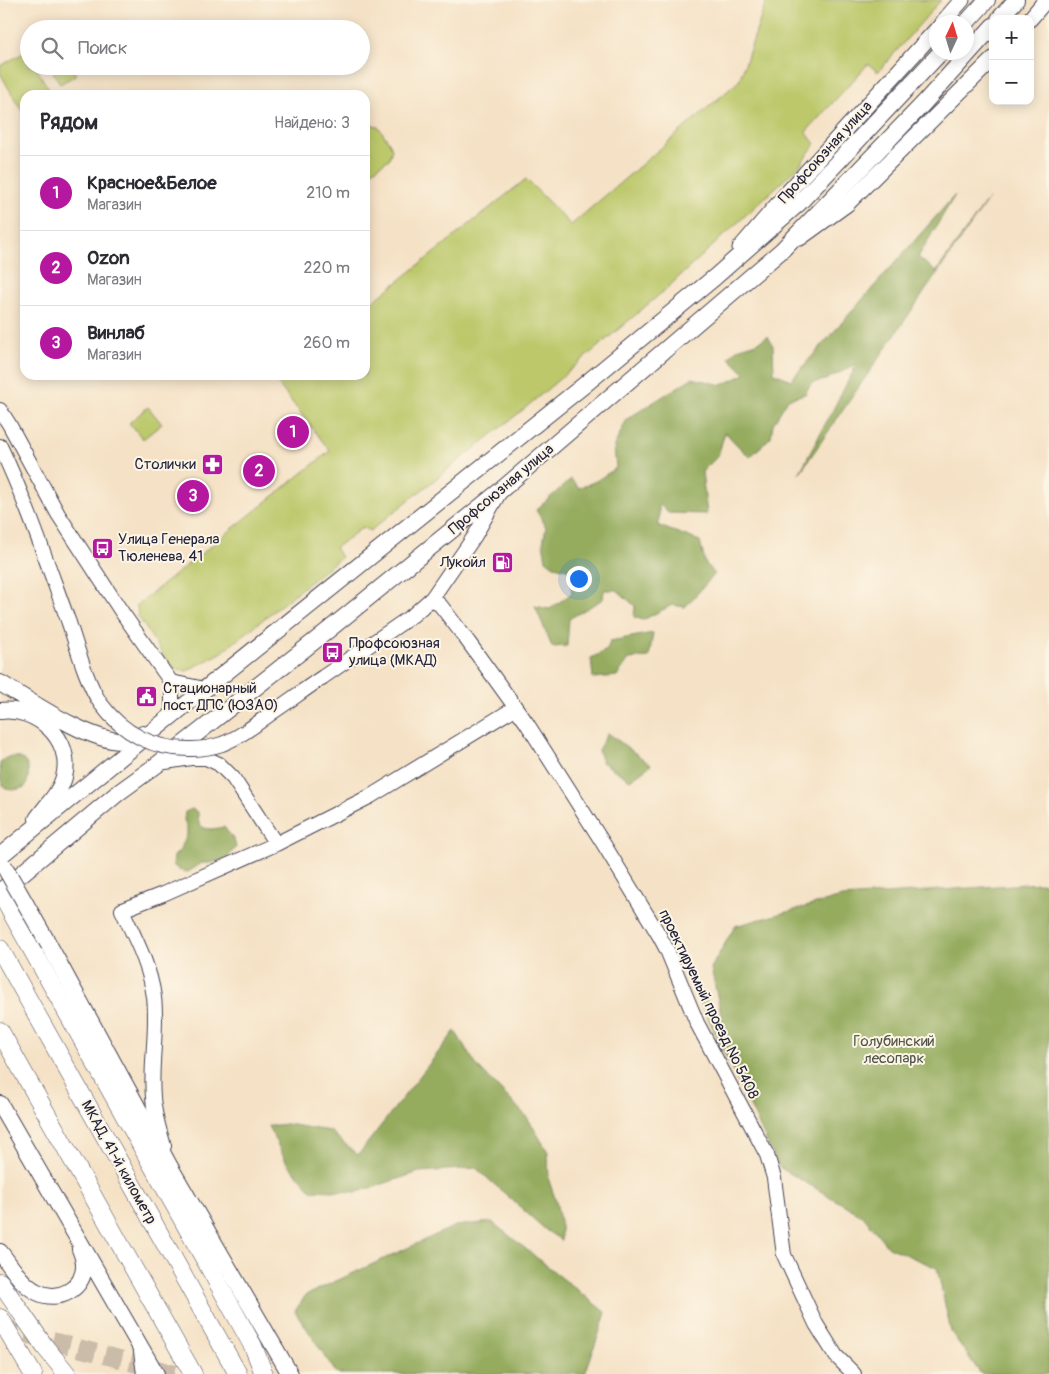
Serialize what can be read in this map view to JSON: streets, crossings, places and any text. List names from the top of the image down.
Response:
{
  "streets": {
    "highway": ["МКАД, 41-й километр"],
    "main road": ["Профсоюзная улица"],
    "street": ["проектируемый проезд № 5408"]
  },
  "parks": ["Голубинский лесопарк"],
  "places": {
    "pharmacy": ["Столички"],
    "bus stop": ["Улица Генерала Тюленева, 41", "Профсоюзная улица (МКАД)"],
    "fuel station": ["Лукойл"],
    "public building": ["Стационарный пост ДПС (ЮЗАО)"]
  },
  "north": "top",
  "page": {
    "map_buttons": ["+", "−"],
    "search": "Поиск",
    "heading": ["Рядом", "Найдено: 3"],
    "list": [
      {
        "mark": "1",
        "name": "Красное&Белое",
        "note": "Магазин",
        "value": "210 m"
      },
      {
        "mark": "2",
        "name": "Ozon",
        "note": "Магазин",
        "value": "220 m"
      },
      {
        "mark": "3",
        "name": "Винлаб",
        "note": "Магазин",
        "value": "260 m"
      }
    ],
    "pins": ["1", "2", "3"]
  }
}
